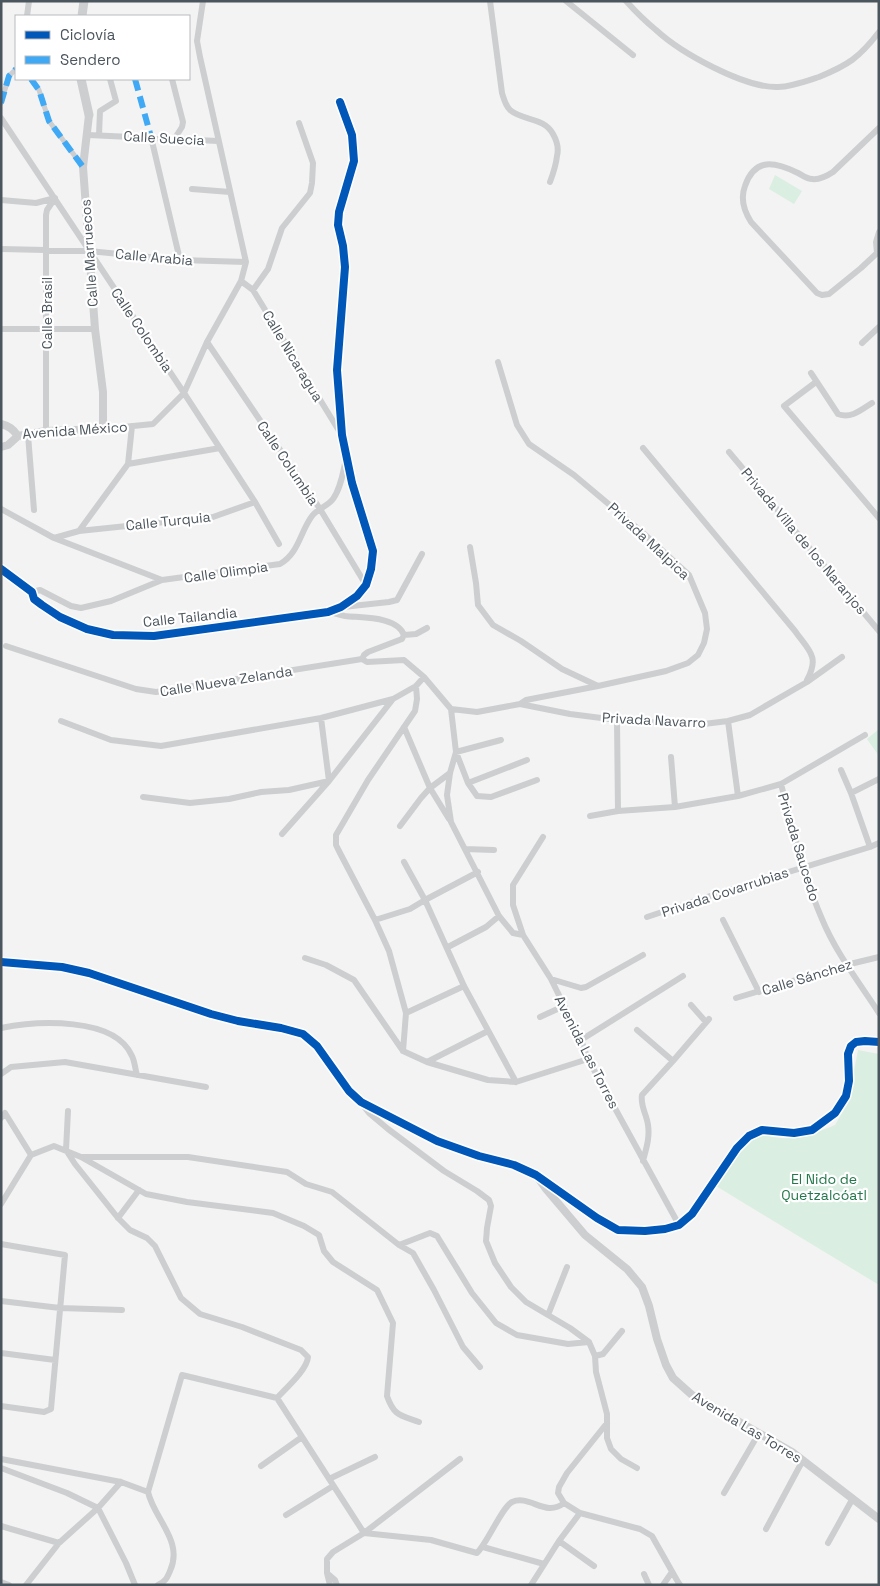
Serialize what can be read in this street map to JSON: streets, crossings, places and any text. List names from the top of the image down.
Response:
{
  "streets": {
    "main road": ["Calle Marruecos"],
    "street": [
      "Calle Suecia",
      "Calle Arabia",
      "Calle Brasil",
      "Calle Colombia",
      "Calle Nicaragua",
      "Avenida México",
      "Calle Columbia",
      "Calle Turquia",
      "Privada Malpica",
      "Privada Villa de los Naranjos",
      "Calle Olimpia",
      "Calle Tailandia",
      "Calle Nueva Zelanda",
      "Privada Navarro",
      "Privada Saucedo",
      "Privada Covarrubias",
      "Calle Sánchez",
      "Avenida Las Torres"
    ]
  },
  "crossings": [
    ["Calle Suecia", "Calle Marruecos"],
    ["Calle Marruecos", "Calle Arabia"],
    ["Calle Marruecos", "Calle Colombia"],
    ["Calle Marruecos", "Avenida México"],
    ["Calle Arabia", "Calle Brasil"],
    ["Calle Arabia", "Calle Colombia"],
    ["Calle Brasil", "Calle Colombia"],
    ["Calle Brasil", "Avenida México"],
    ["Calle Colombia", "Avenida México"],
    ["Calle Colombia", "Calle Turquia"],
    ["Calle Columbia", "Calle Olimpia"],
    ["Privada Malpica", "Privada Navarro"],
    ["Privada Saucedo", "Privada Covarrubias"],
    ["Privada Saucedo", "Calle Sánchez"]
  ],
  "parks": ["El Nido de Quetzalcóatl"],
  "legend": ["Ciclovía", "Sendero"]
}
